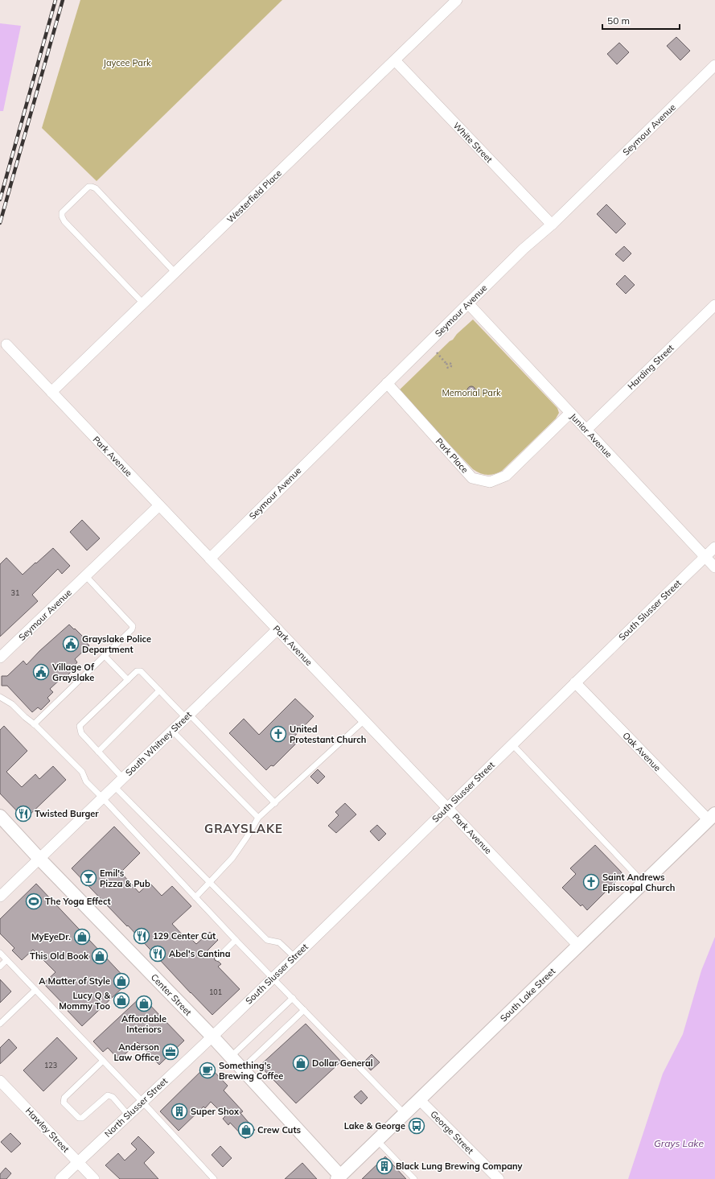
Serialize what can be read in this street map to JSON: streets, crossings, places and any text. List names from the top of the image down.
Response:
{
  "streets": {
    "street": [
      "Seymour Avenue",
      "White Street",
      "Westerfield Place",
      "Harding Street",
      "Junior Avenue",
      "Park Place",
      "Park Avenue",
      "South Slusser Street",
      "South Whitney Street",
      "Oak Avenue",
      "Center Street",
      "South Lake Street",
      "North Slusser Street",
      "Hawley Street",
      "George Street"
    ]
  },
  "crossings": [
    ["Seymour Avenue", "White Street"],
    ["Seymour Avenue", "Junior Avenue"],
    ["Seymour Avenue", "Park Place"],
    ["Seymour Avenue", "Park Avenue"],
    ["White Street", "Westerfield Place"],
    ["Westerfield Place", "Park Avenue"],
    ["Harding Street", "Junior Avenue"],
    ["Junior Avenue", "Park Place"],
    ["Junior Avenue", "South Slusser Street"],
    ["Park Avenue", "South Slusser Street"],
    ["Park Avenue", "South Whitney Street"],
    ["Park Avenue", "South Lake Street"],
    ["South Slusser Street", "Oak Avenue"],
    ["South Slusser Street", "Center Street"],
    ["South Slusser Street", "North Slusser Street"],
    ["South Whitney Street", "Center Street"],
    ["Oak Avenue", "South Lake Street"],
    ["Center Street", "South Lake Street"],
    ["Center Street", "North Slusser Street"],
    ["South Lake Street", "George Street"],
    ["North Slusser Street", "Hawley Street"]
  ],
  "districts": ["GRAYSLAKE"],
  "water": ["Grays Lake"],
  "parks": ["Jaycee Park", "Memorial Park"],
  "places": {
    "public building": ["Grayslake Police Department", "Village Of Grayslake"],
    "church": ["United Protestant Church", "Saint Andrews Episcopal Church"],
    "restaurant": ["Twisted Burger", "129 Center Cut", "Abel's Cantina"],
    "bar": ["Emil's Pizza & Pub"],
    "sports": ["The Yoga Effect"],
    "shop": [
      "MyEyeDr.",
      "This Old Book",
      "A Matter of Style",
      "Lucy Q & Mommy Too",
      "Affordable Interiors",
      "Dollar General",
      "Crew Cuts"
    ],
    "office": ["Anderson Law Office"],
    "cafe": ["Something's Brewing Coffee"],
    "building": ["Super Shox", "Black Lung Brewing Company"],
    "bus stop": ["Lake & George"]
  },
  "house_numbers": ["31", "101", "123"],
  "scale_bar": "50 m"
}
